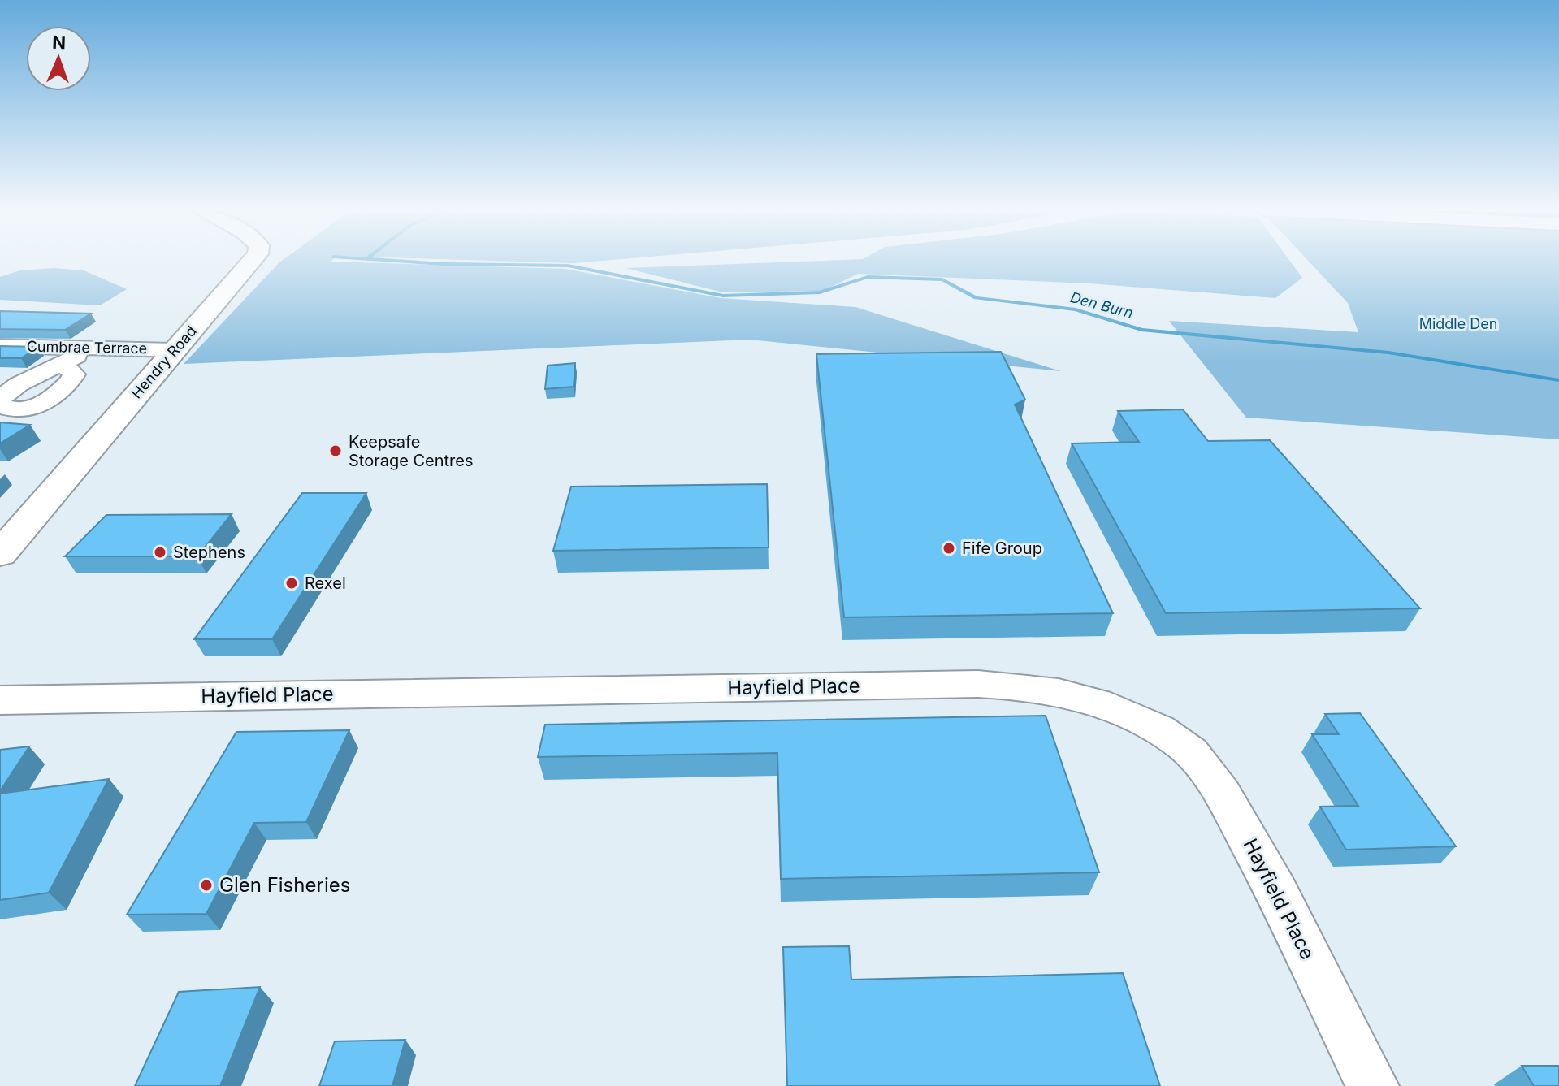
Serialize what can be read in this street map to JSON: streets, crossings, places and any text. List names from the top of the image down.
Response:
{
  "streets": {
    "street": ["Cumbrae Terrace", "Hendry Road", "Hayfield Place"]
  },
  "crossings": [
    ["Cumbrae Terrace", "Hendry Road"]
  ],
  "water": ["Den Burn"],
  "parks": ["Middle Den"],
  "places": [
    "Keepsafe Storage Centres",
    "Fife Group",
    "Stephens",
    "Rexel",
    "Glen Fisheries"
  ],
  "north": "top"
}
